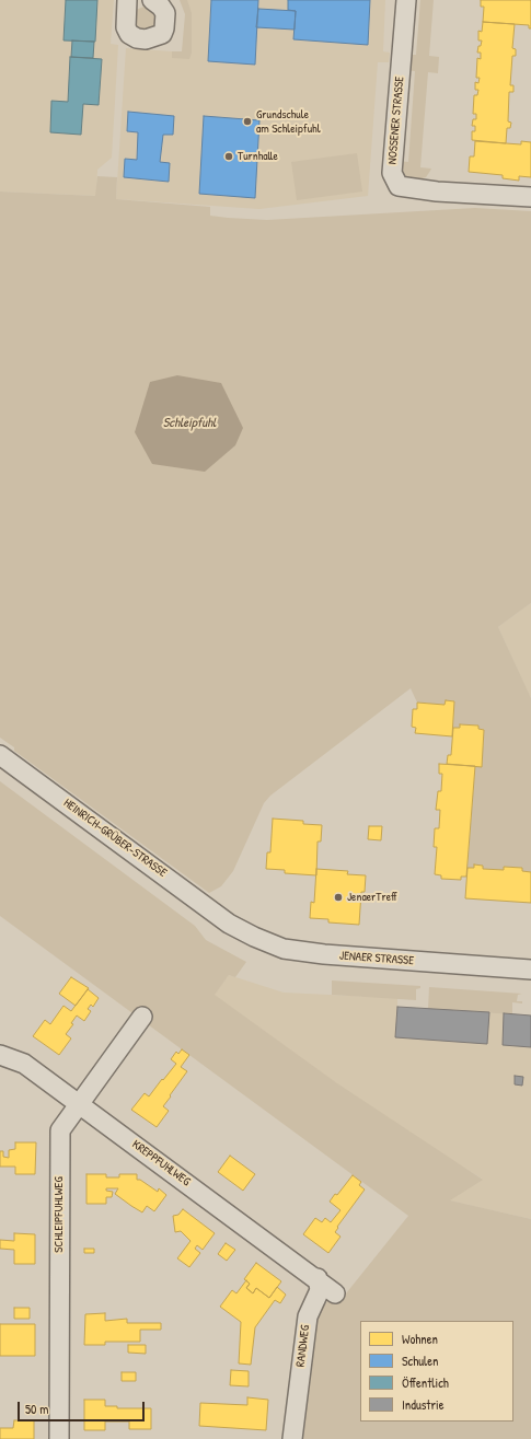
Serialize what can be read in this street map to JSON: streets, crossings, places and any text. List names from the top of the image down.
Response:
{
  "streets": {
    "street": [
      "NOSSENER STRASSE",
      "HEINRICH-GRÜBER-STRASSE",
      "JENAER STRASSE",
      "KREPPFUHLWEG",
      "SCHLEIPFUHLWEG",
      "RANDWEG"
    ]
  },
  "crossings": [
    ["HEINRICH-GRÜBER-STRASSE", "JENAER STRASSE"],
    ["KREPPFUHLWEG", "SCHLEIPFUHLWEG"],
    ["KREPPFUHLWEG", "RANDWEG"]
  ],
  "water": ["Schleipfuhl"],
  "places": ["Grundschule am Schleipfuhl", "Turnhalle", "JenaerTreff"],
  "legend": [
    "Wohnen",
    "Schulen",
    "Öffentlich",
    "Industrie"
  ],
  "scale_bar": "50 m"
}
